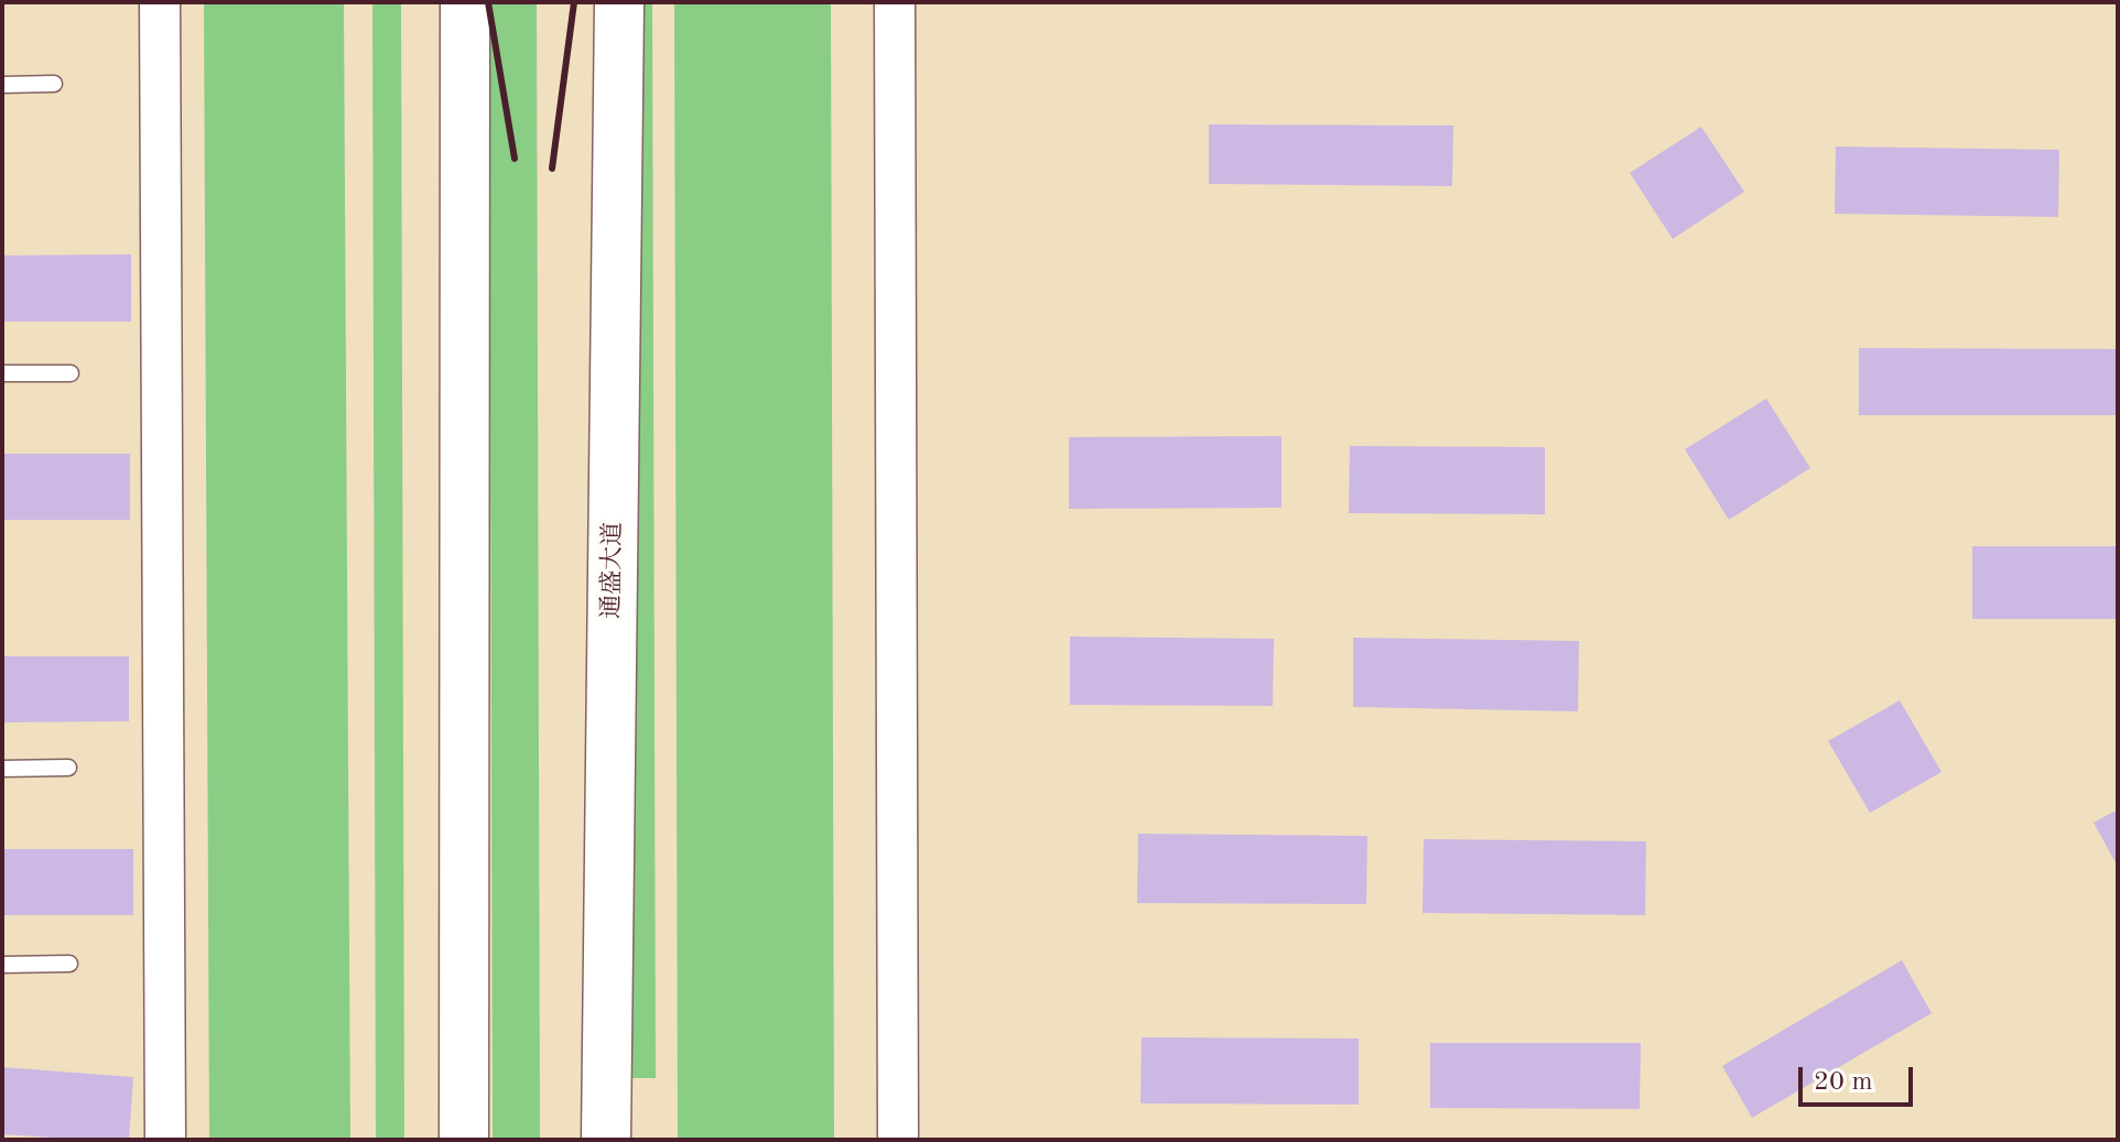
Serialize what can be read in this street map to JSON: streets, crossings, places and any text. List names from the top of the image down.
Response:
{
  "streets": {
    "main road": ["通盛大道"]
  },
  "scale_bar": "20 m"
}
